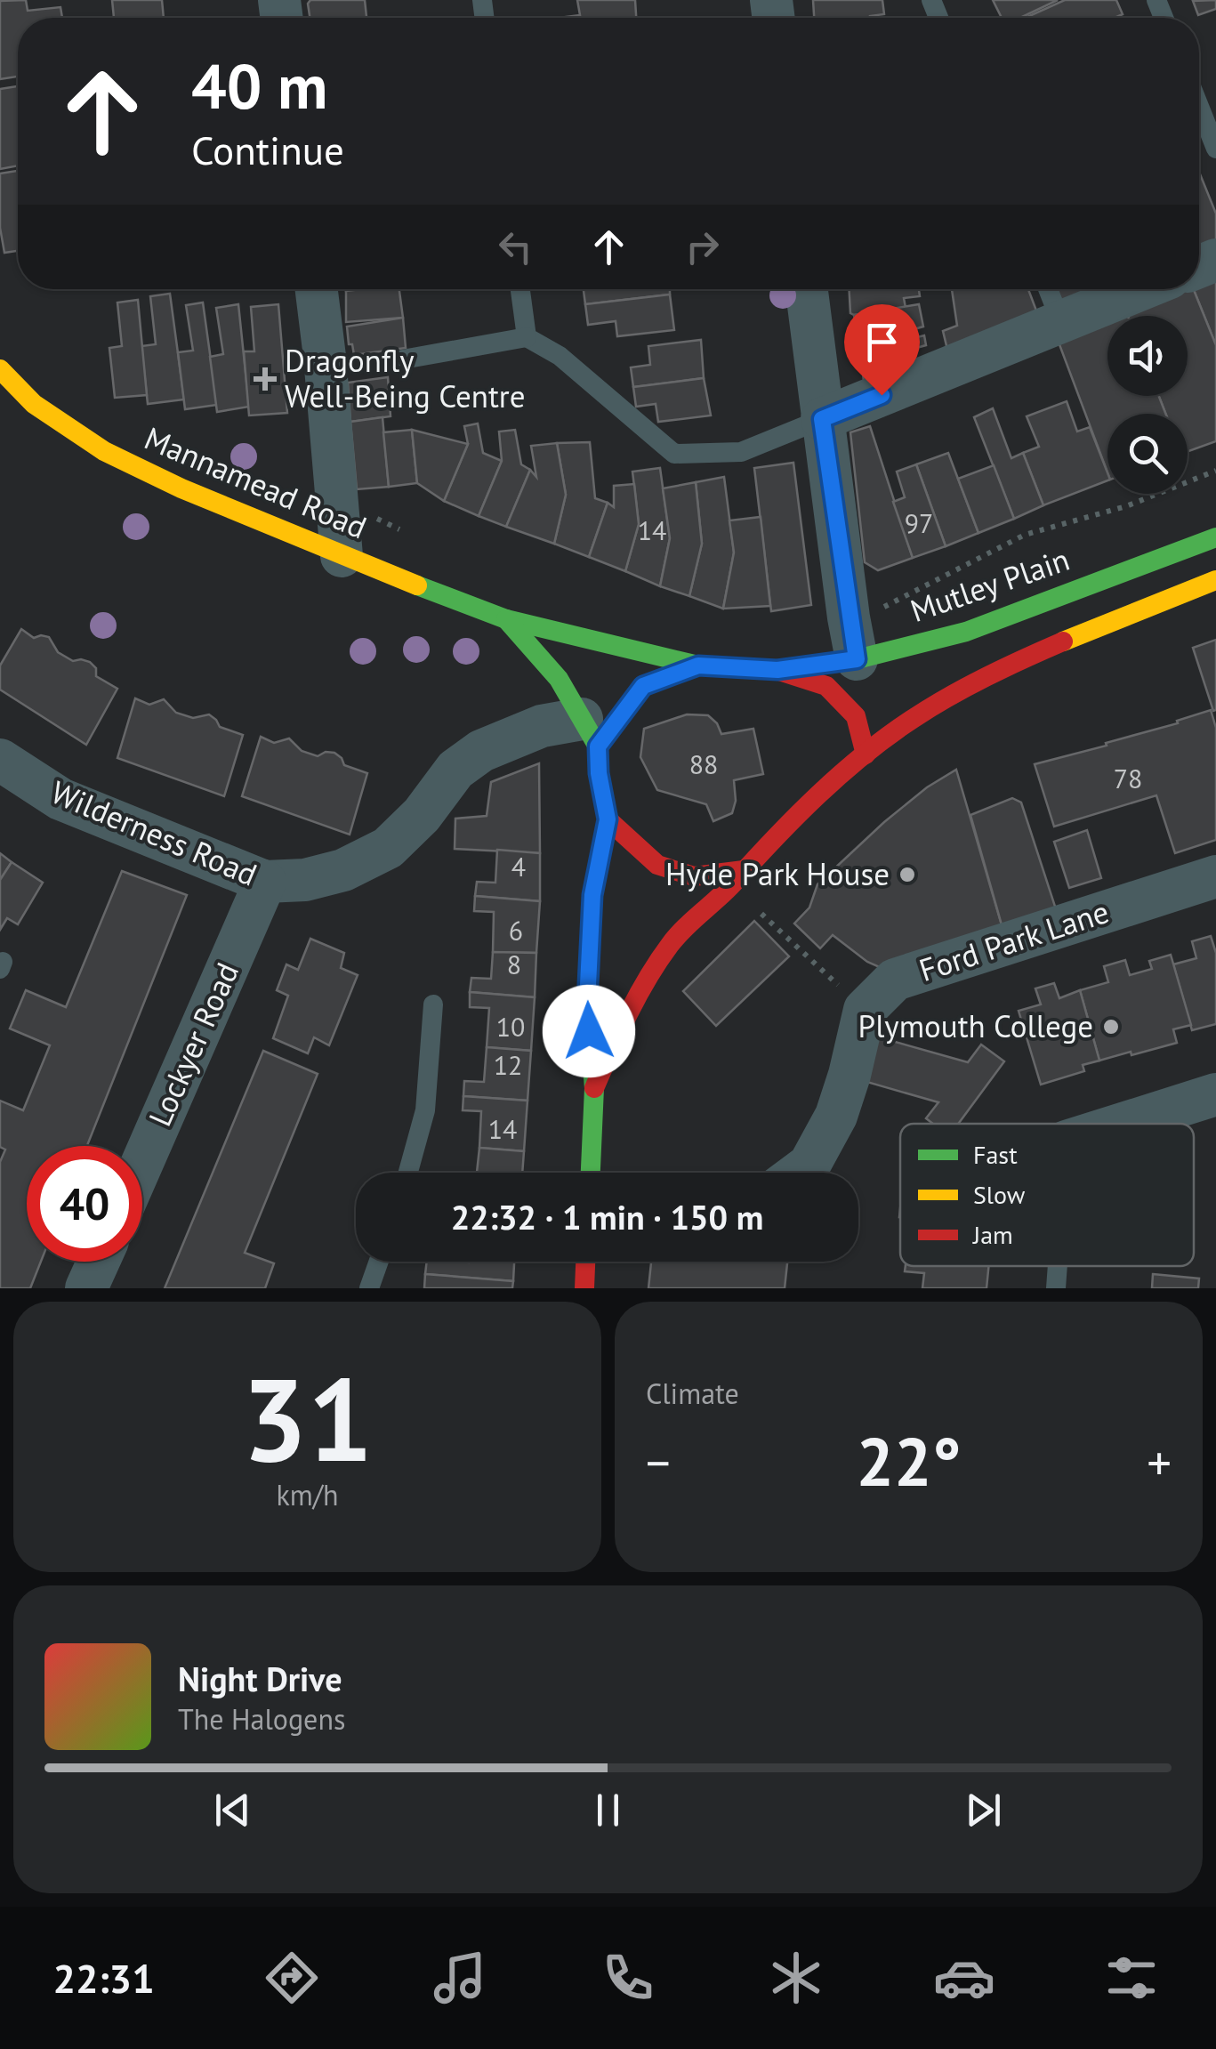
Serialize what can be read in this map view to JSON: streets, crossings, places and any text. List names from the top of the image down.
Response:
{
  "streets": {
    "main road": ["Mannamead Road", "Mutley Plain"],
    "street": ["Wilderness Road", "Ford Park Lane", "Lockyer Road"]
  },
  "crossings": [
    ["Mannamead Road", "Mutley Plain"],
    ["Mannamead Road", "Wilderness Road"],
    ["Mutley Plain", "Wilderness Road"],
    ["Wilderness Road", "Lockyer Road"]
  ],
  "places": {
    "health": ["Dragonfly Well-Being Centre"],
    "other": ["Hyde Park House", "Plymouth College"]
  },
  "house_numbers": [
    "97",
    "14",
    "88",
    "78",
    "4",
    "6",
    "8",
    "10",
    "12",
    "14"
  ],
  "legend": ["Fast", "Slow", "Jam"],
  "page": {
    "turn": ["40 m", "Continue"],
    "limit": "40",
    "trip": "22:32 · 1 min · 150 m",
    "tile": [
      ["31", "km/h"],
      "Climate"
    ],
    "heat": ["−", "22°", "+"],
    "song": ["Night Drive", "The Halogens"],
    "tabs": "22:31"
  }
}
